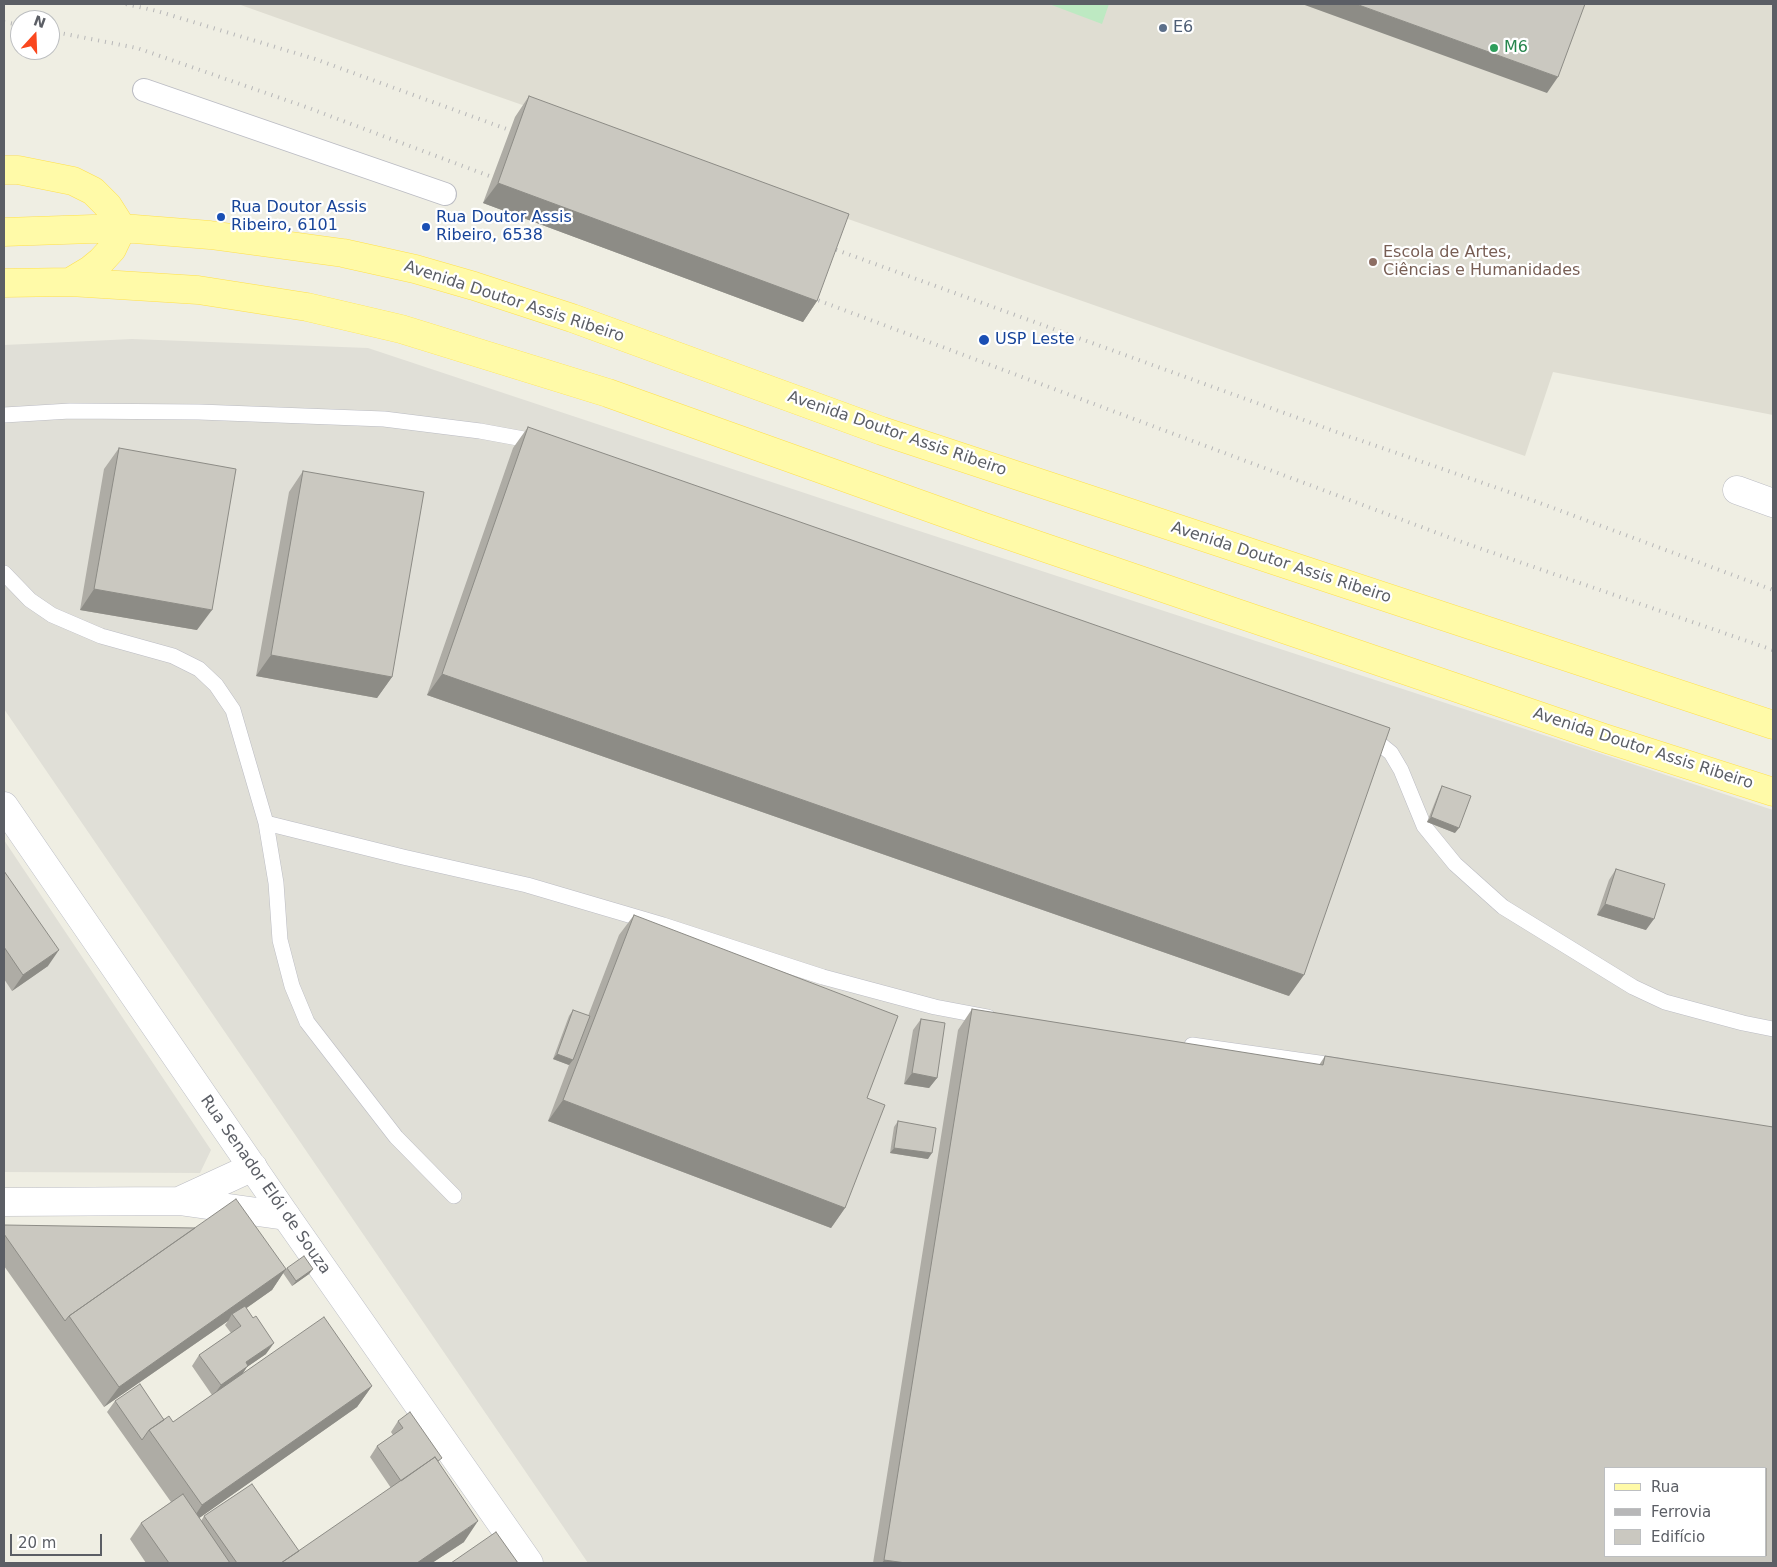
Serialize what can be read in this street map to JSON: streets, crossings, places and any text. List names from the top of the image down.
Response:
{
  "streets": {
    "main road": ["Avenida Doutor Assis Ribeiro", "Rua Senador Elói de Souza"]
  },
  "places": [
    "E6",
    "M6",
    "Rua Doutor Assis Ribeiro, 6101",
    "Rua Doutor Assis Ribeiro, 6538",
    "Escola de Artes, Ciências e Humanidades",
    "USP Leste"
  ],
  "legend": ["Rua", "Ferrovia", "Edifício"],
  "scale_bar": "20 m",
  "north": "top"
}
